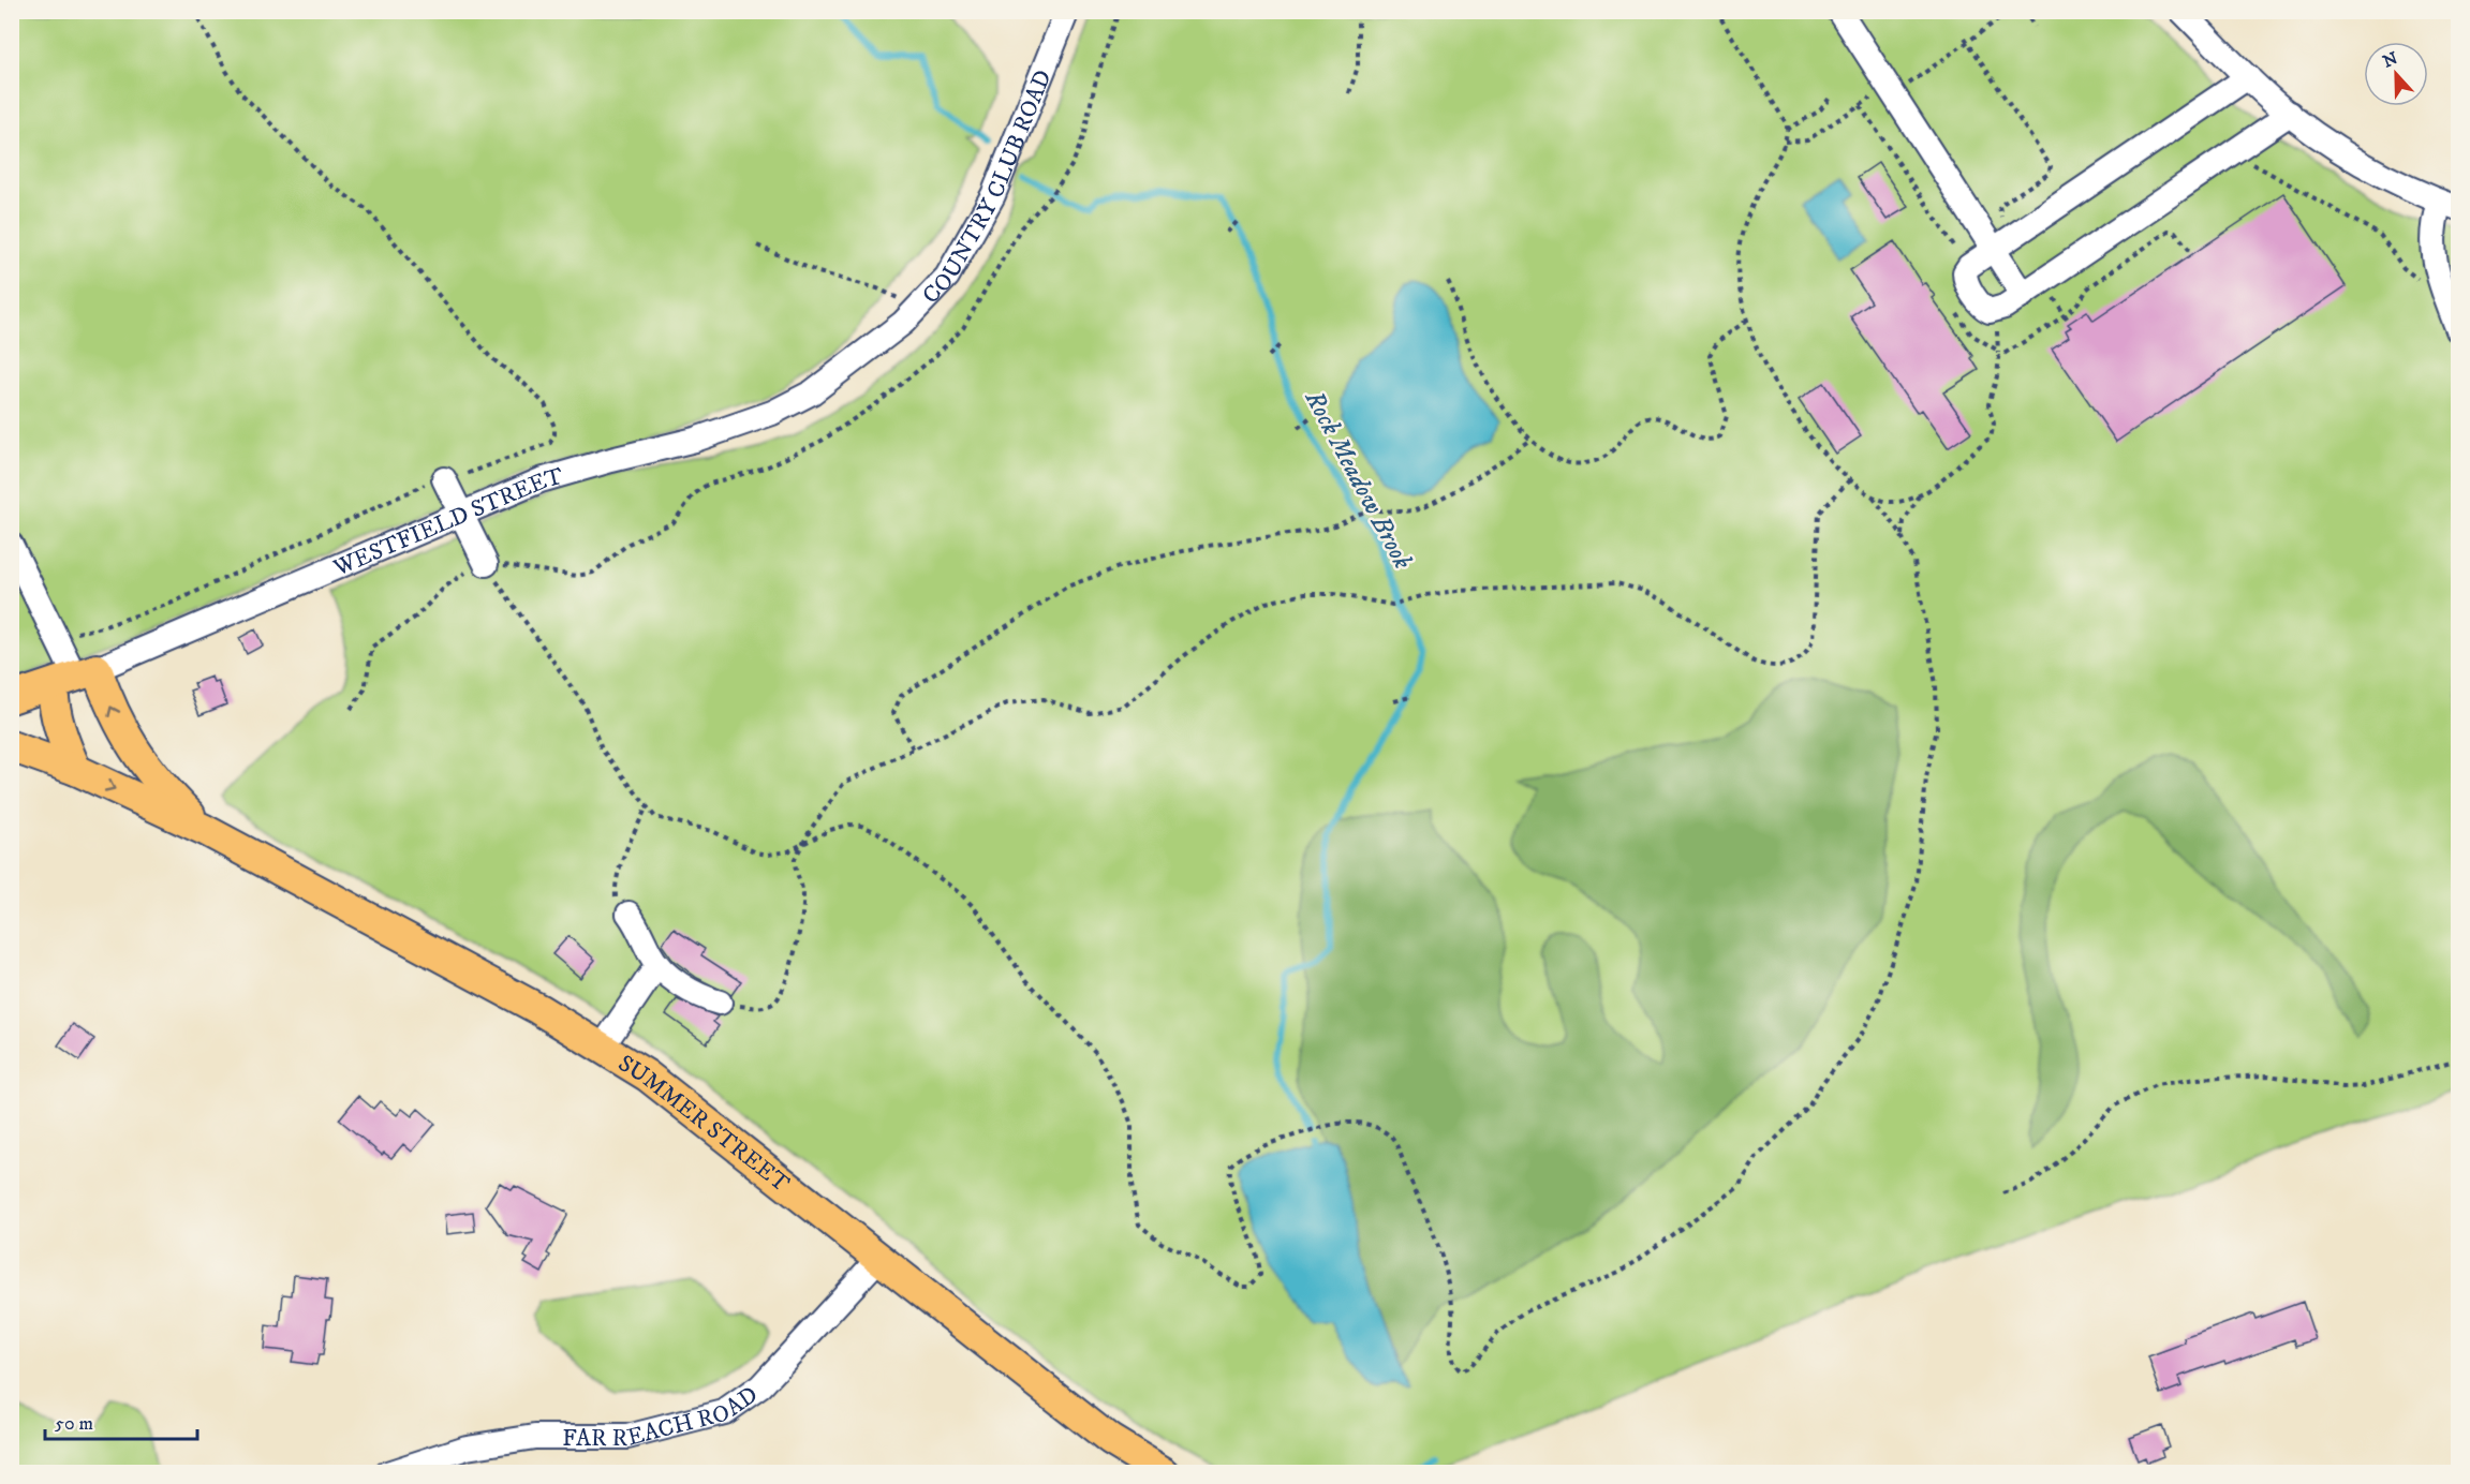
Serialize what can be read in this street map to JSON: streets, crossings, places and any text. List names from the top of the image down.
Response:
{
  "streets": {
    "main road": ["WESTFIELD STREET", "SUMMER STREET"],
    "street": ["COUNTRY CLUB ROAD", "FAR REACH ROAD"]
  },
  "crossings": [
    ["COUNTRY CLUB ROAD", "WESTFIELD STREET"],
    ["WESTFIELD STREET", "SUMMER STREET"],
    ["SUMMER STREET", "FAR REACH ROAD"]
  ],
  "water": ["Rock Meadow Brook"],
  "scale_bar": "50 m",
  "north": "top"
}
